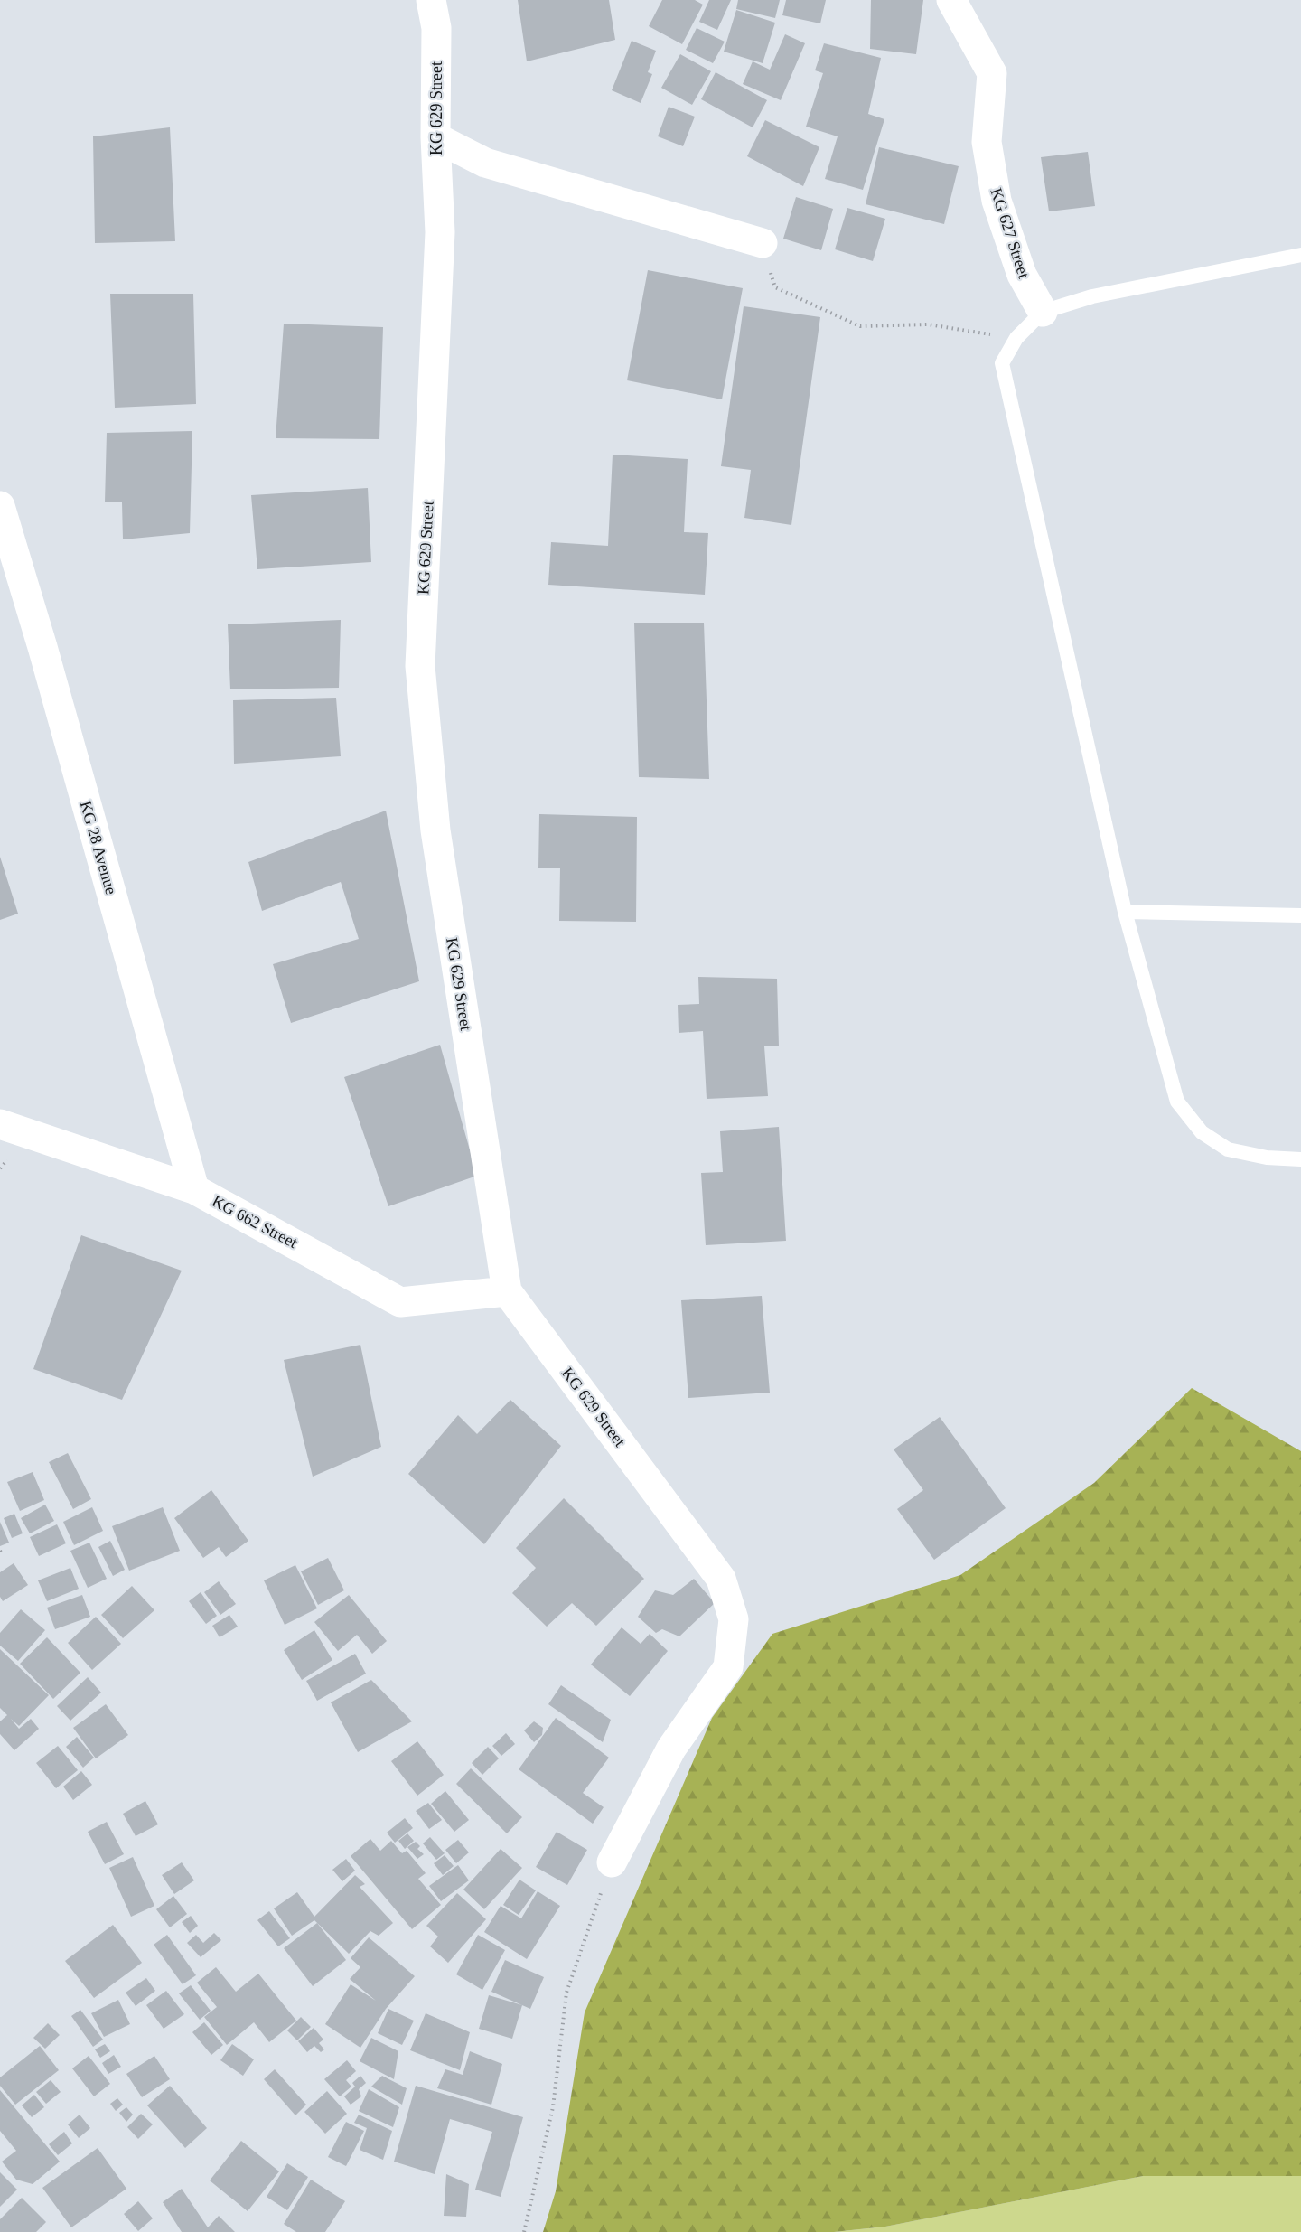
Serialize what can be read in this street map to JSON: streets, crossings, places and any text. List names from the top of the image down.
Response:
{
  "streets": {
    "street": [
      "KG 629 Street",
      "KG 627 Street",
      "KG 28 Avenue",
      "KG 662 Street"
    ]
  },
  "crossings": [
    ["KG 629 Street", "KG 662 Street"],
    ["KG 28 Avenue", "KG 662 Street"]
  ]
}
